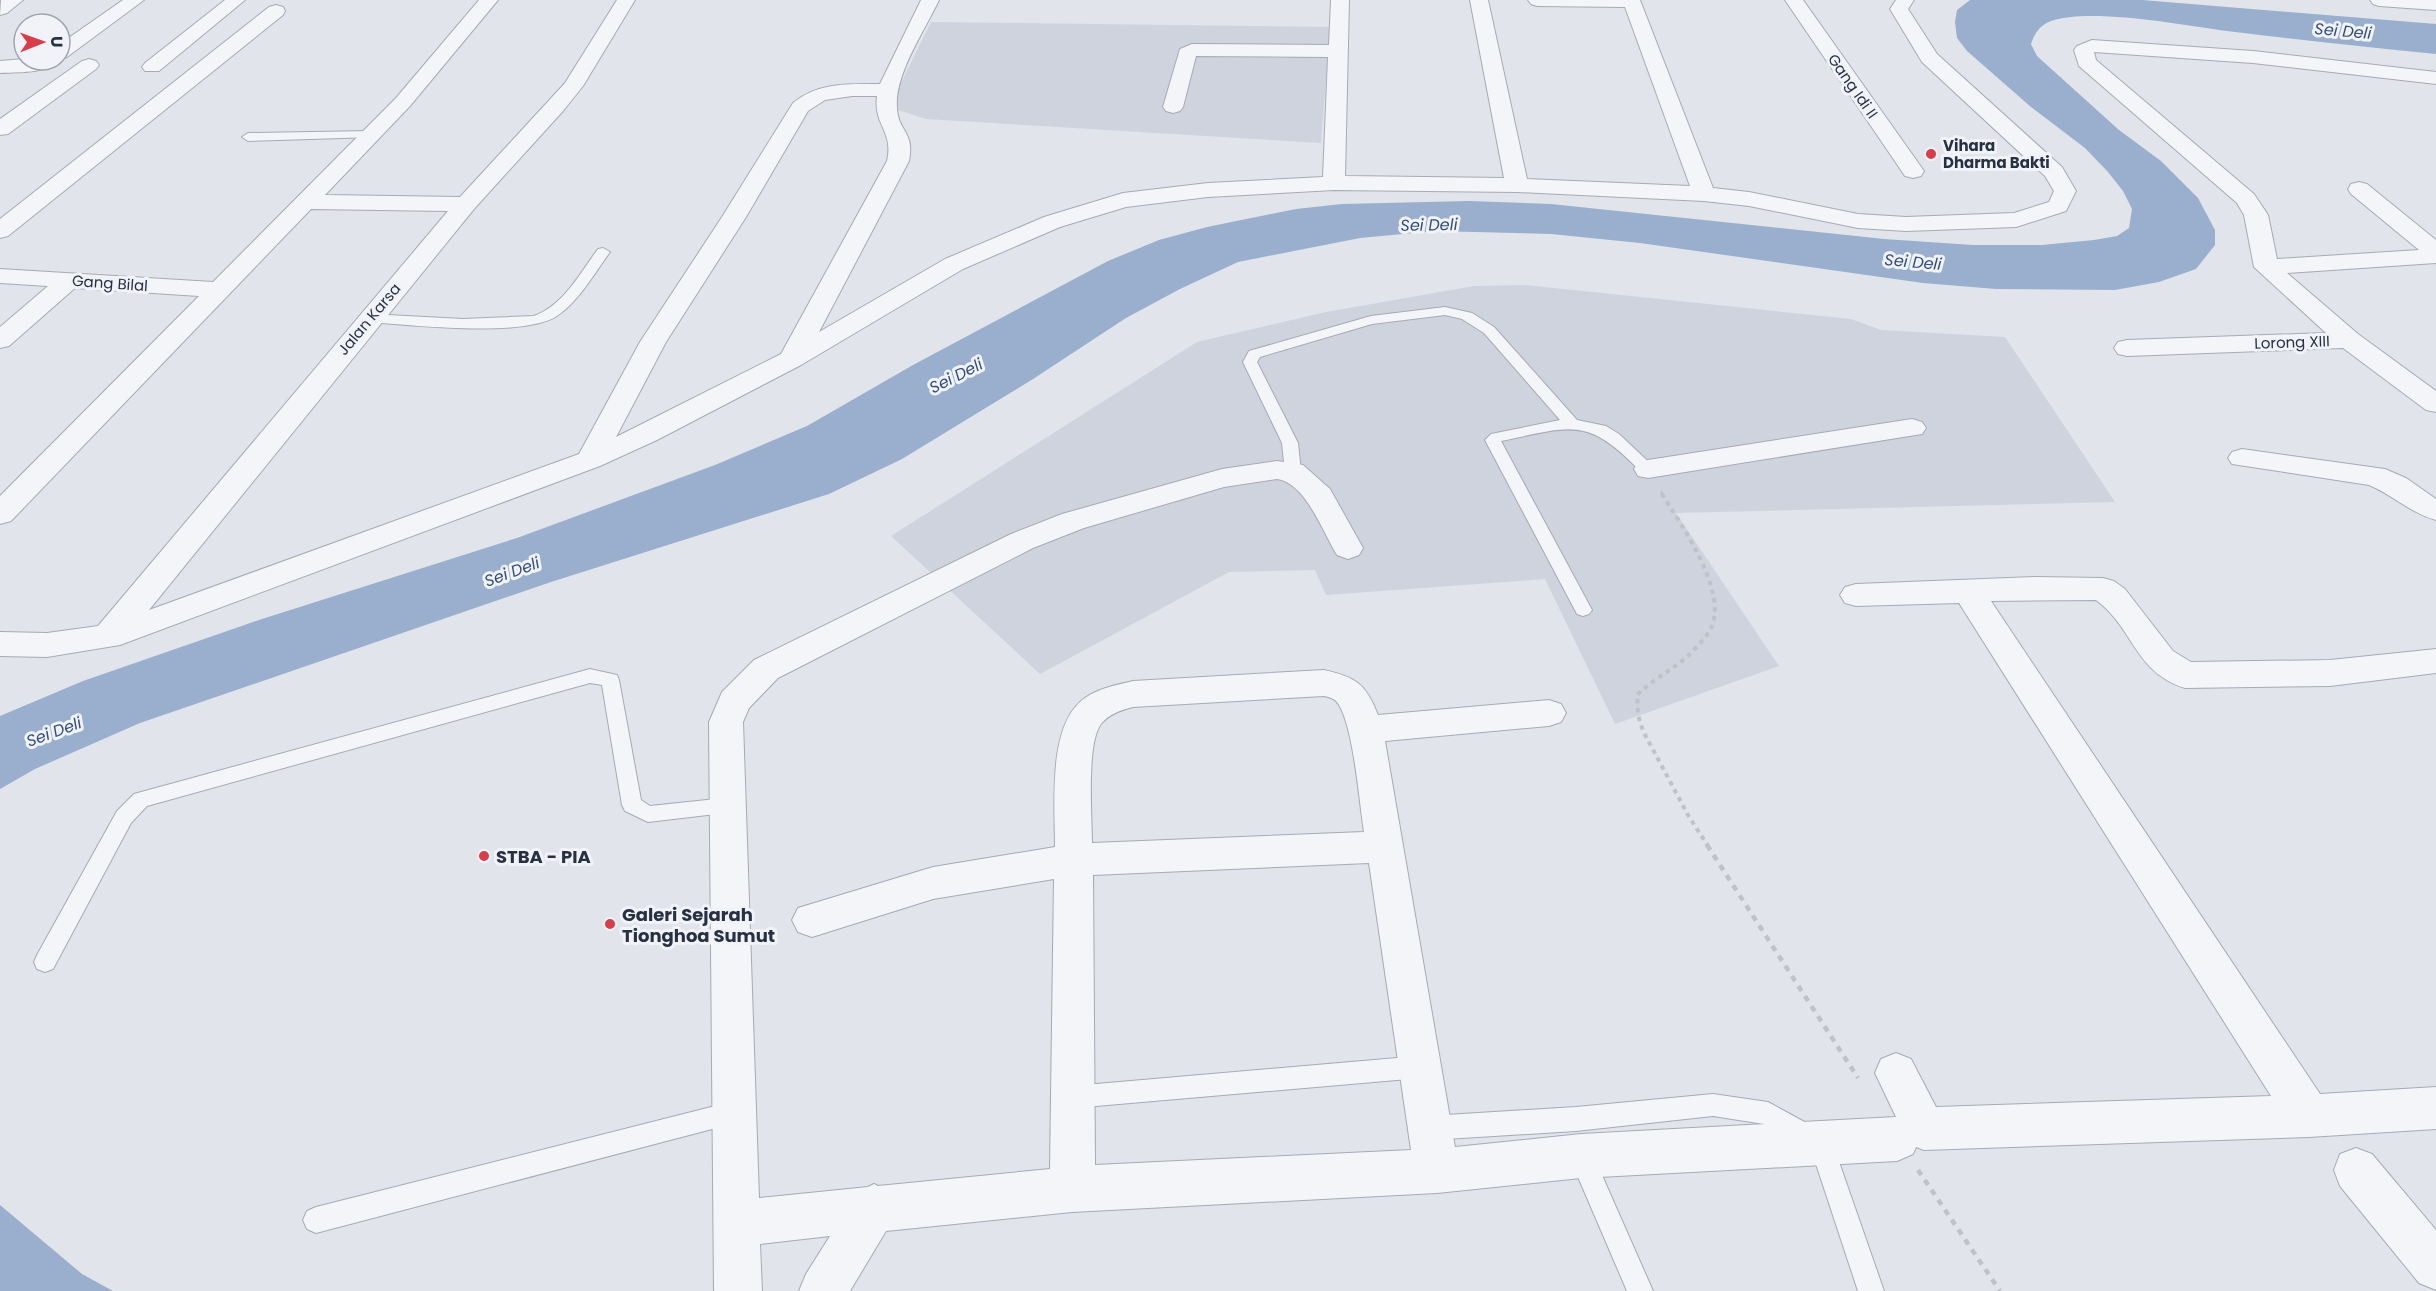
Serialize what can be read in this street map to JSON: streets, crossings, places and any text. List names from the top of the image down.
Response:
{
  "streets": {
    "street": [
      "Gang Idi II",
      "Gang Bilal",
      "Jalan Karsa",
      "Lorong XIII"
    ]
  },
  "water": ["Sei Deli"],
  "places": ["Vihara Dharma Bakti", "STBA - PIA", "Galeri Sejarah Tionghoa Sumut"],
  "north": "right"
}
